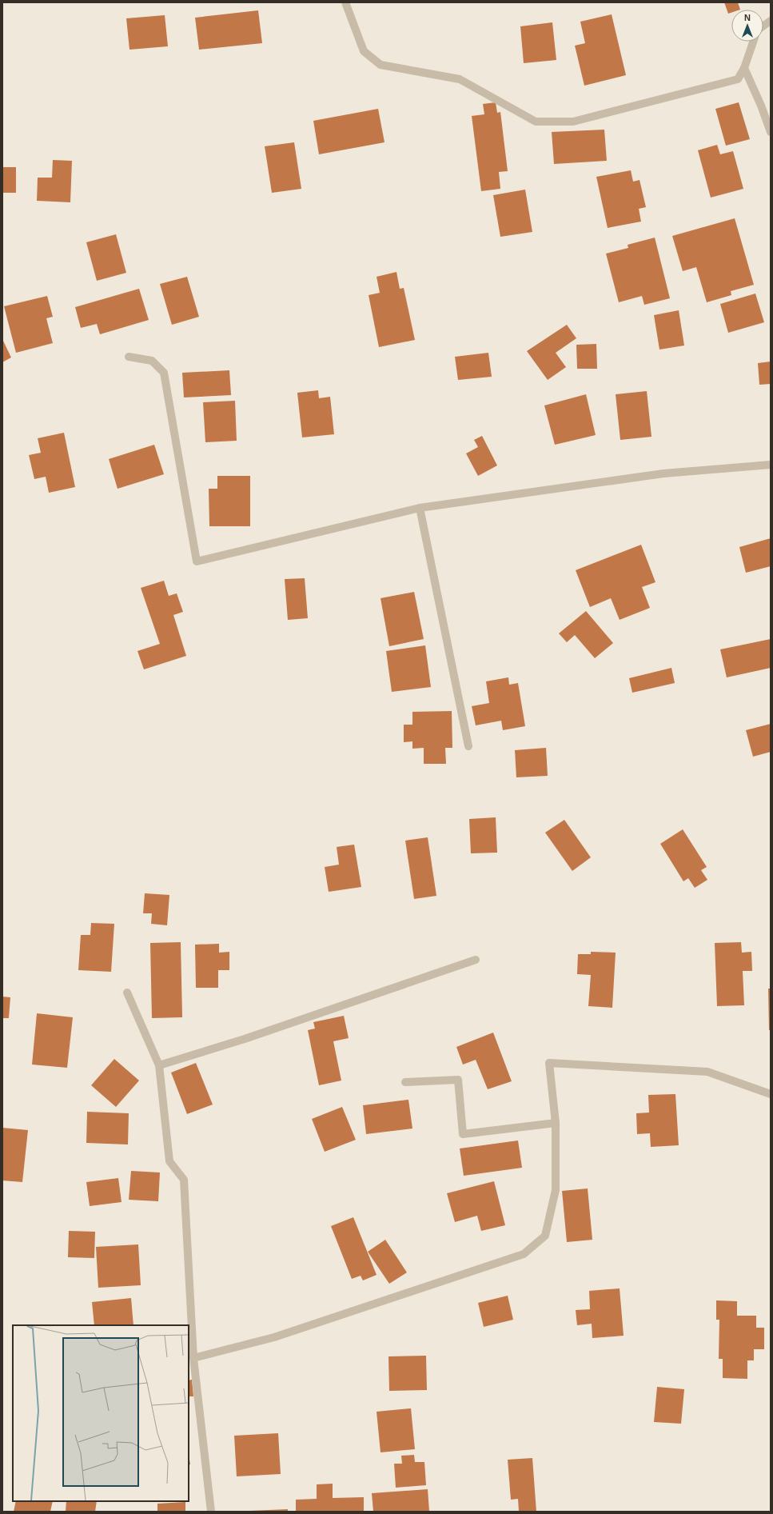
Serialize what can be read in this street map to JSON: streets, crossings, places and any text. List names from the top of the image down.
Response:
{
  "north": "top"
}
